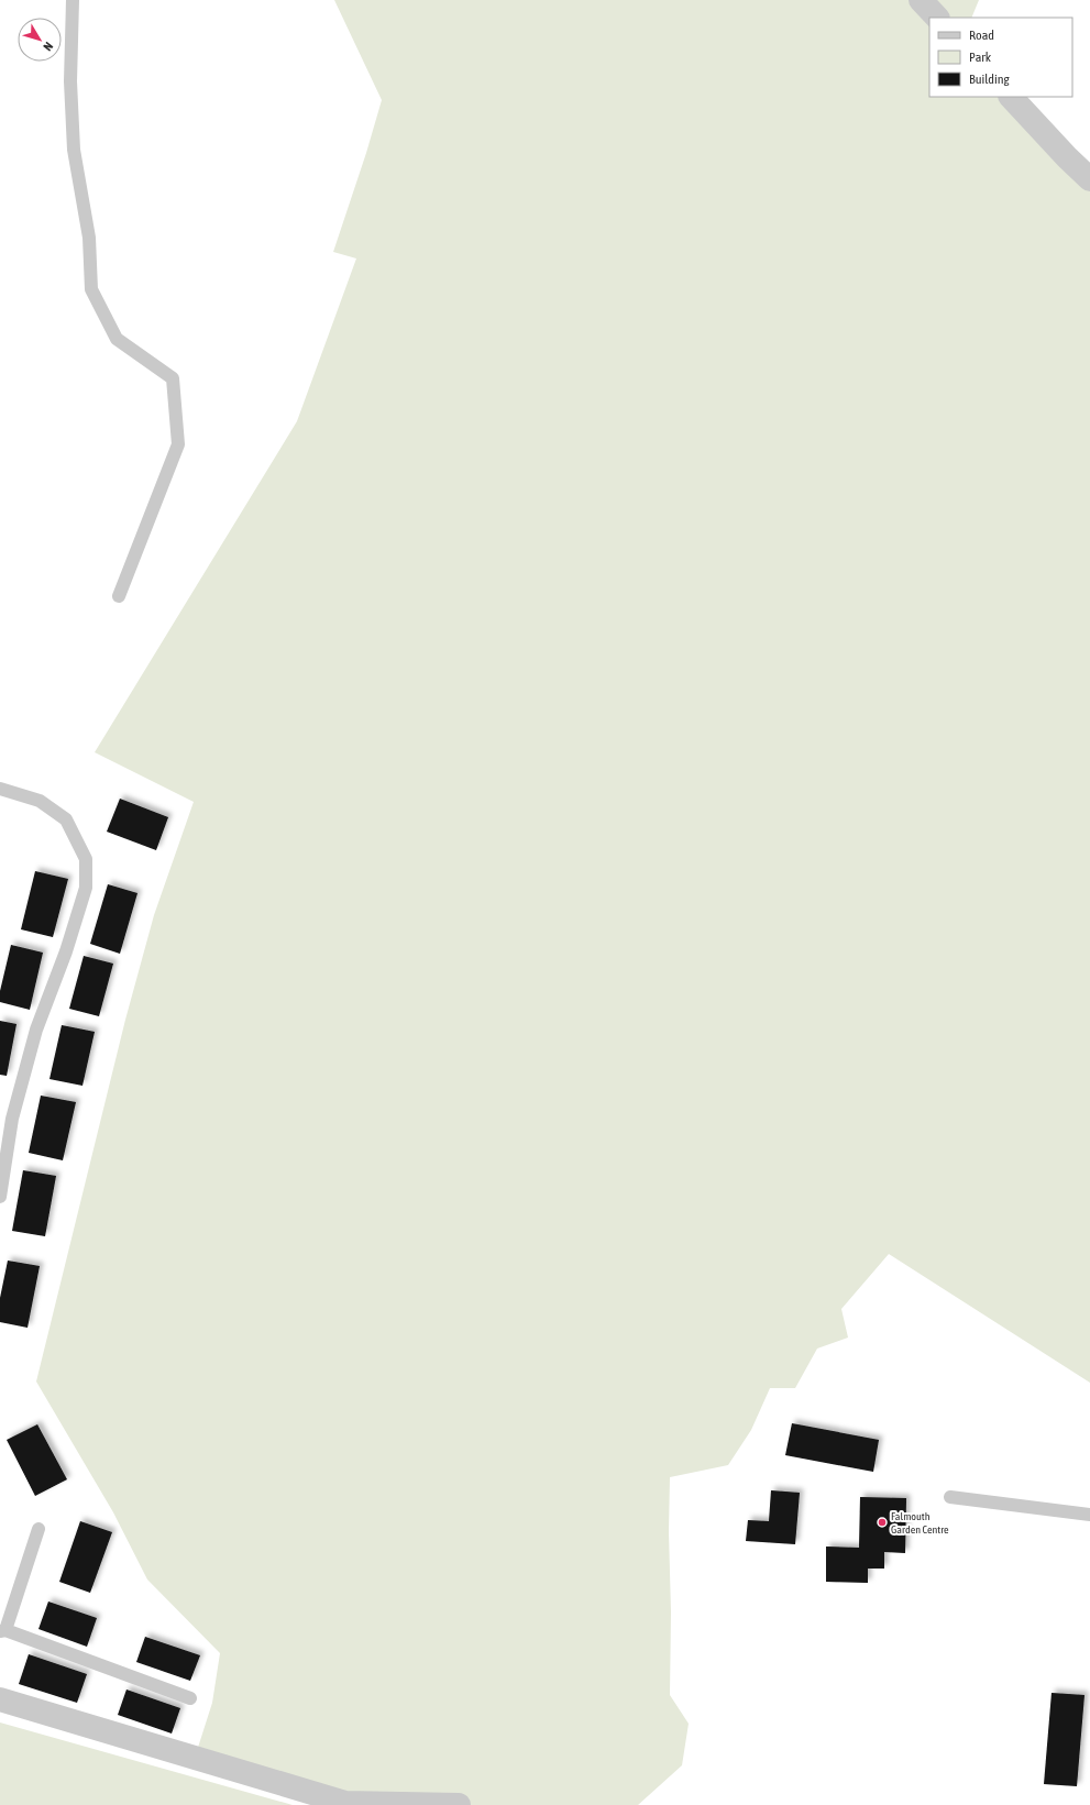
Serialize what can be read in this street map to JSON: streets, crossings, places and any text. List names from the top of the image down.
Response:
{
  "places": ["Falmouth Garden Centre"],
  "legend": ["Road", "Park", "Building"],
  "north": "bottom right"
}
